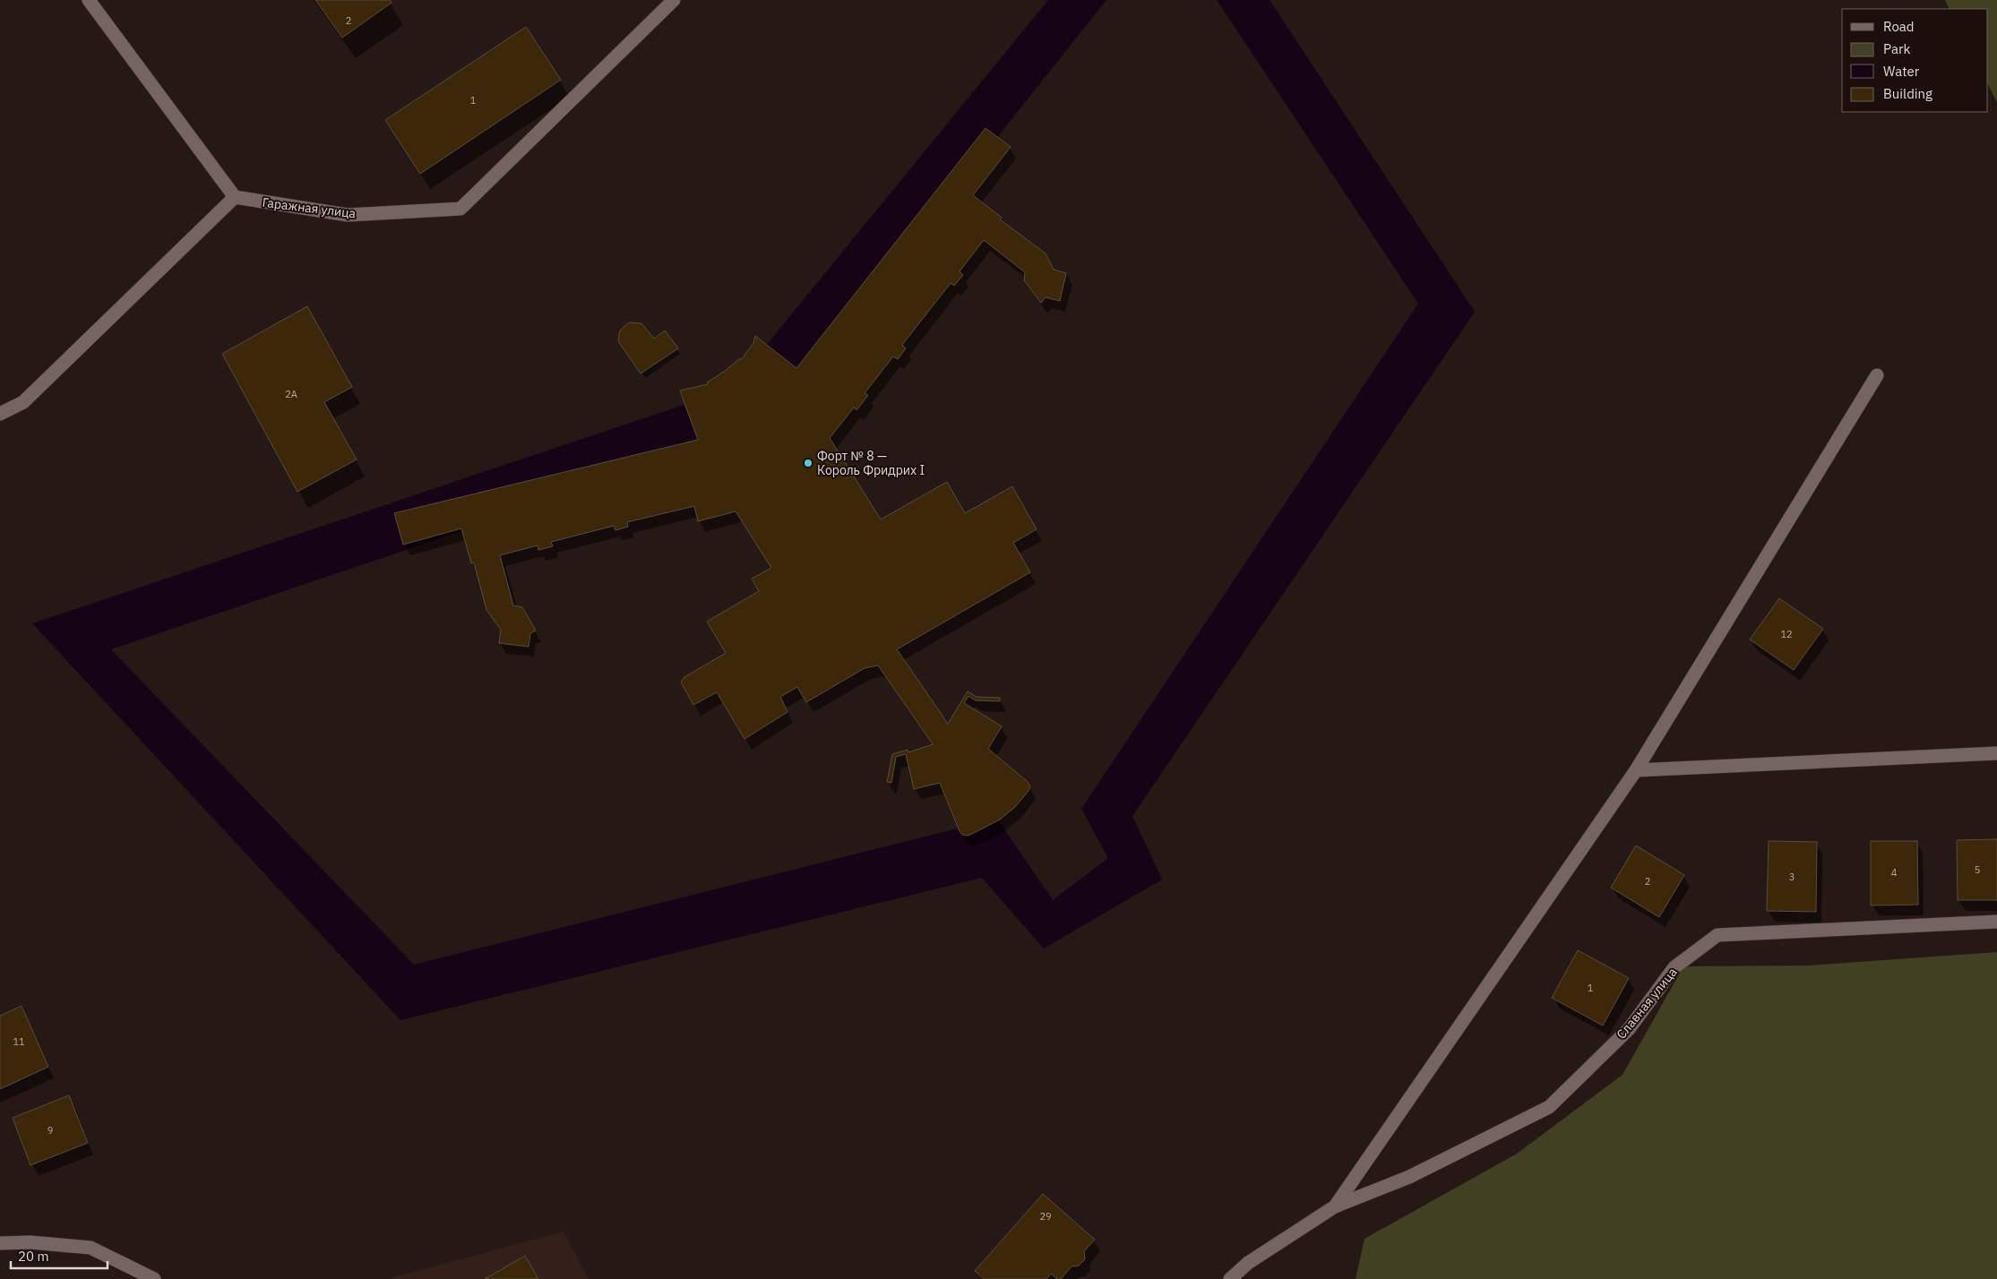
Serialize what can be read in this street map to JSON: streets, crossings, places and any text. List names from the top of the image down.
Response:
{
  "streets": {
    "street": ["Гаражная улица", "Славная улица"]
  },
  "places": ["Форт № 8 — Король Фридрих I"],
  "house_numbers": [
    "2",
    "1",
    "2А",
    "12",
    "5",
    "4",
    "3",
    "2",
    "1",
    "11",
    "9",
    "29"
  ],
  "legend": [
    "Road",
    "Park",
    "Water",
    "Building"
  ],
  "scale_bar": "20 m"
}
